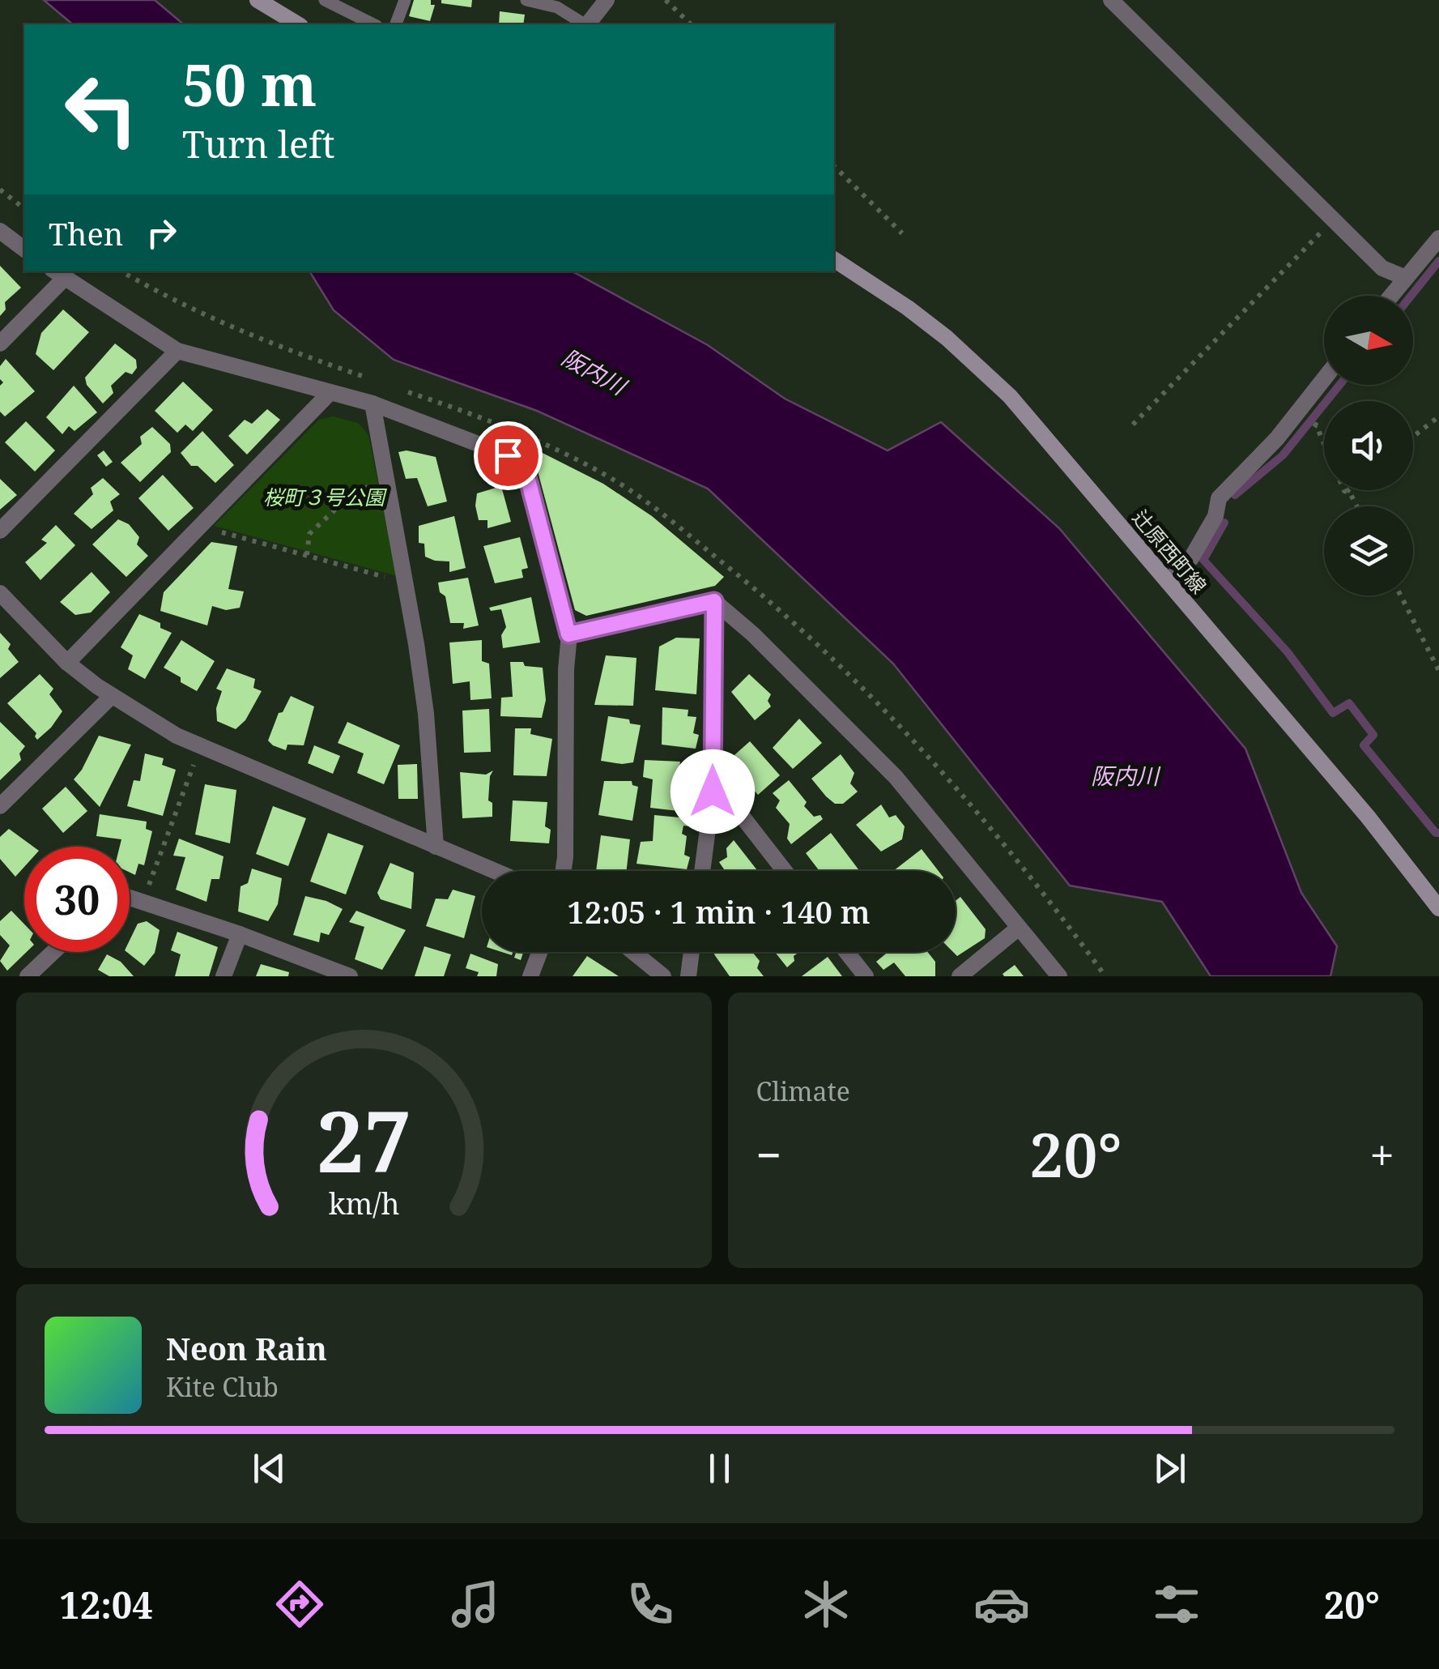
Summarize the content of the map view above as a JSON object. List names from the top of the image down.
{
  "streets": {
    "main road": ["辻原西町線"]
  },
  "water": ["阪内川"],
  "parks": ["桜町３号公園"],
  "north": "right",
  "page": {
    "turn": ["50 m", "Turn left"],
    "then": "Then",
    "limit": "30",
    "trip": "12:05 · 1 min · 140 m",
    "tile": "Climate",
    "heat": ["−", "20°", "+"],
    "song": ["Neon Rain", "Kite Club"],
    "tabs": ["12:04", "20°"],
    "gauge": ["27", "km/h"]
  }
}
